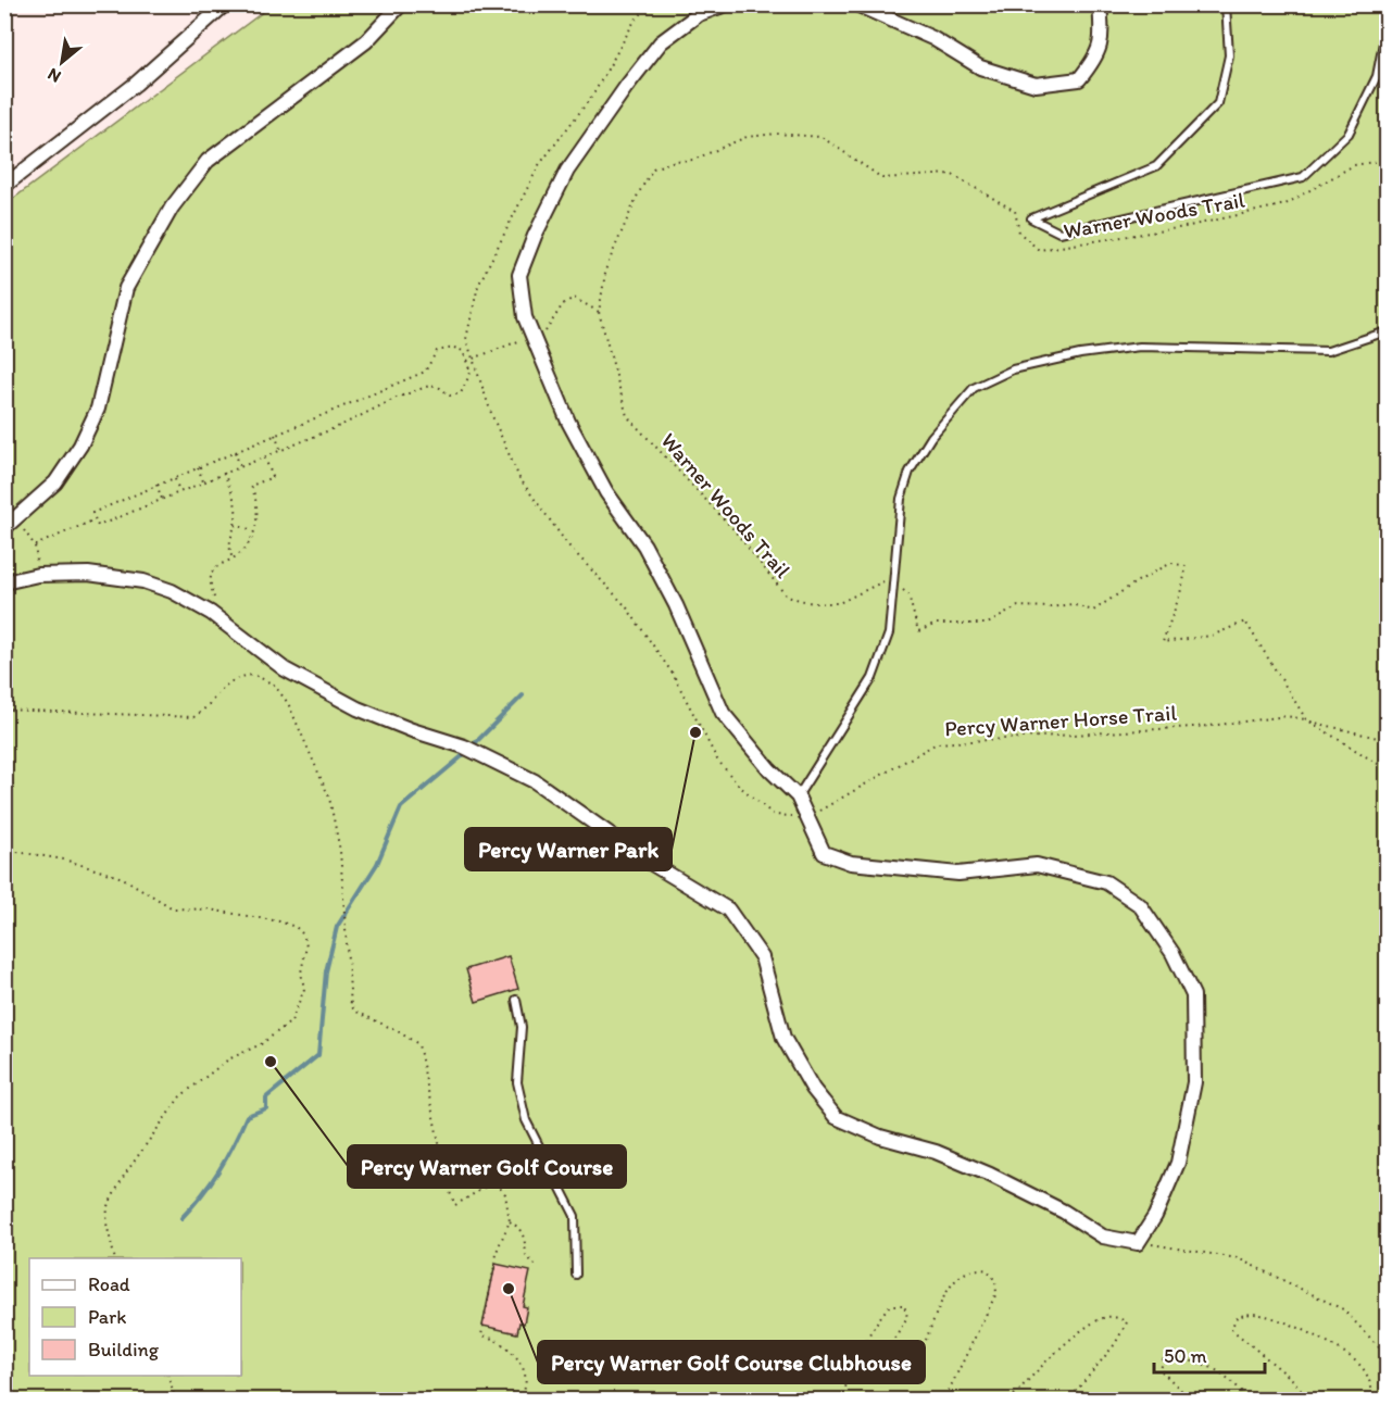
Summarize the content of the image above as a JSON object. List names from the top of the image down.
{
  "streets": {
    "path": ["Warner Woods Trail", "Percy Warner Horse Trail"]
  },
  "places": ["Percy Warner Park", "Percy Warner Golf Course", "Percy Warner Golf Course Clubhouse"],
  "legend": ["Road", "Park", "Building"],
  "scale_bar": "50 m",
  "north": "bottom left"
}
